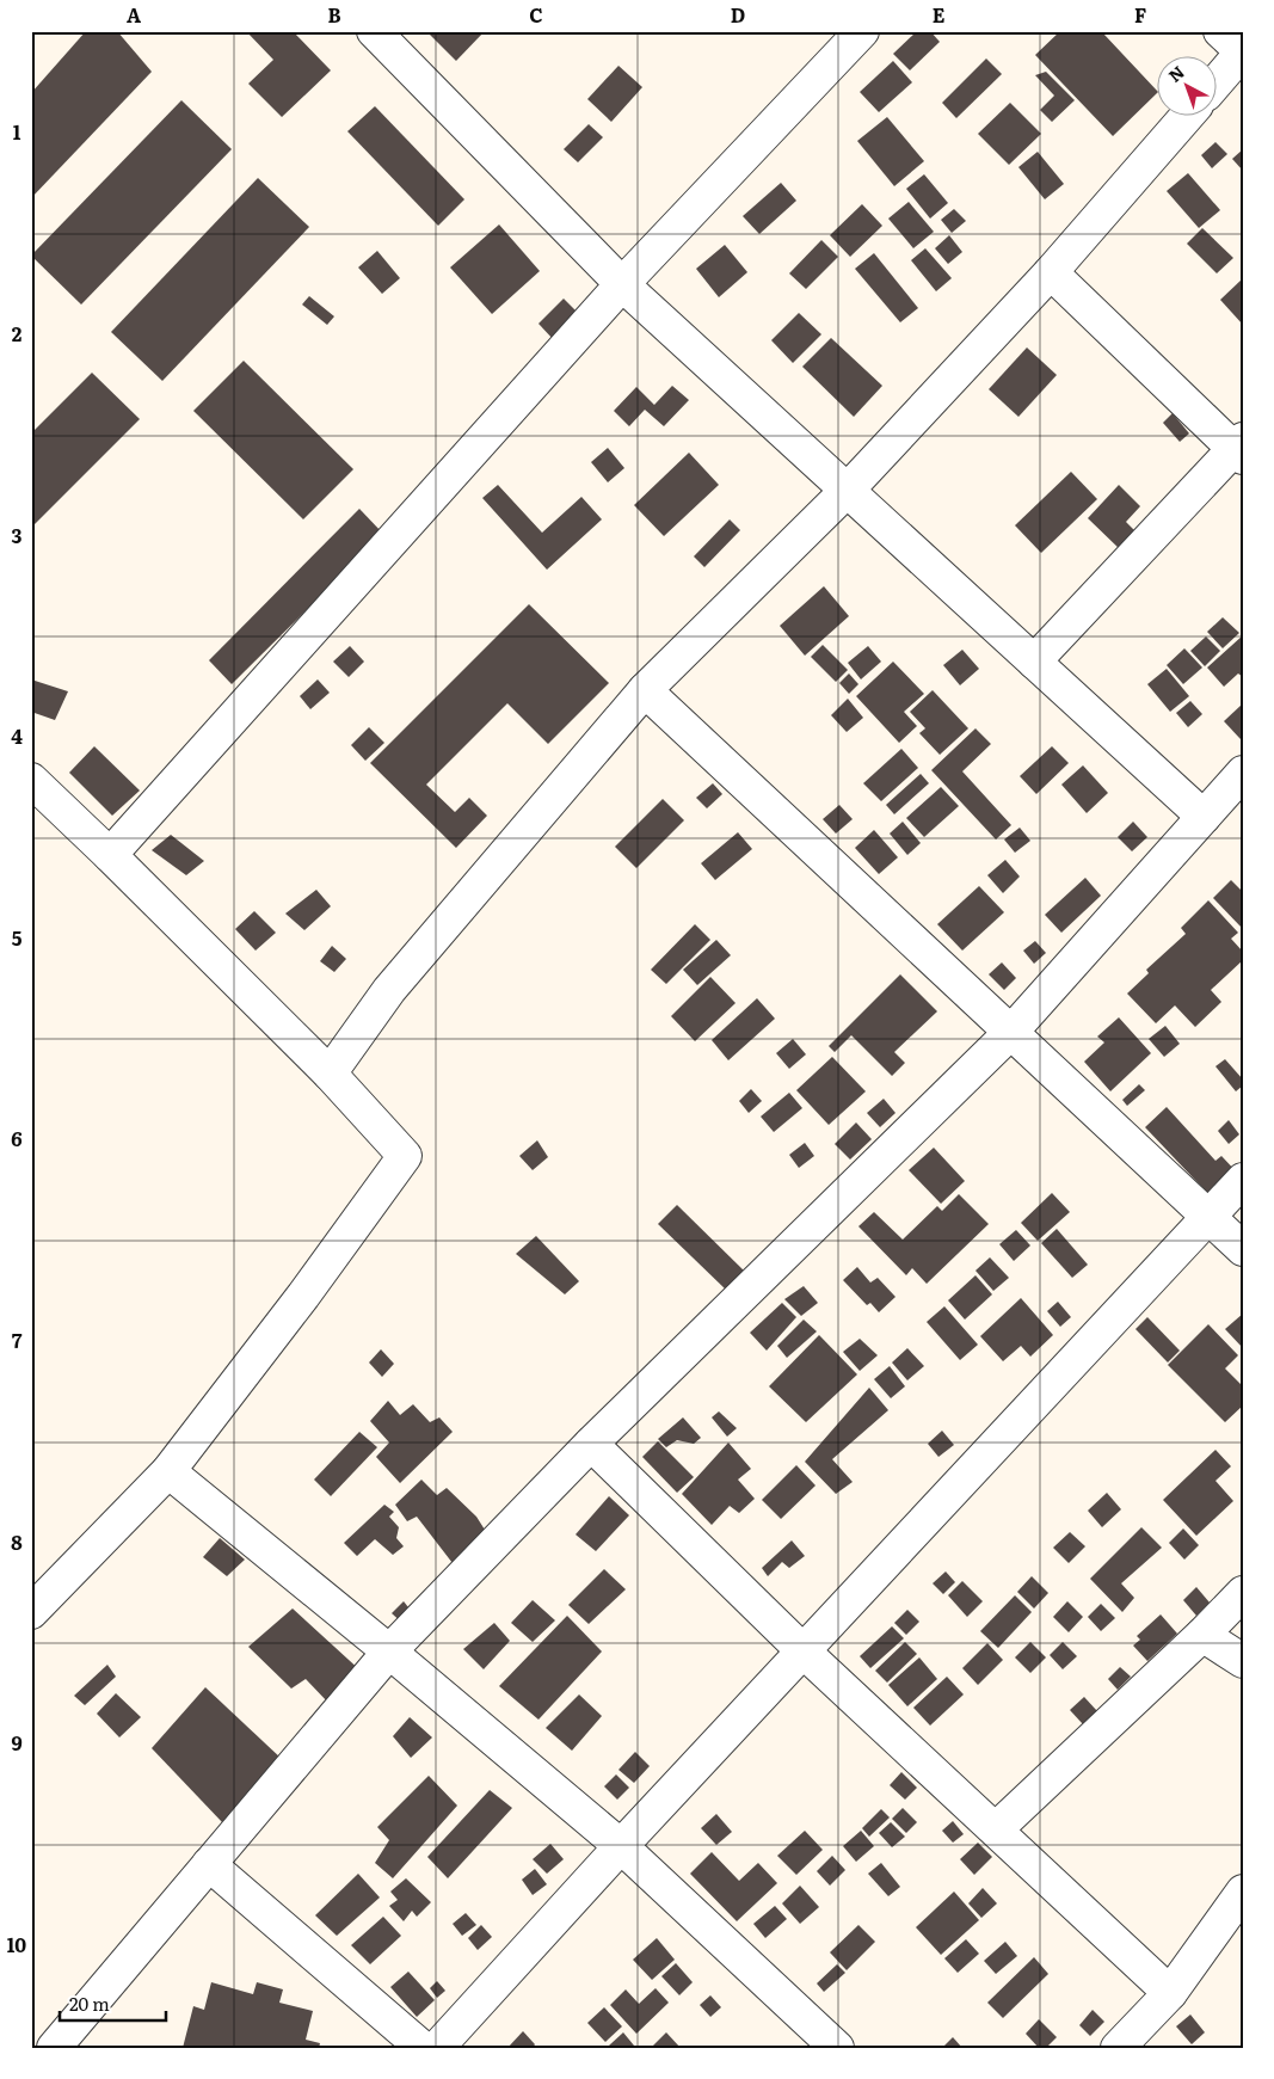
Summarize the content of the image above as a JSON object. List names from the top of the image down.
{
  "scale_bar": "20 m",
  "north": "top left",
  "grid": {
    "columns": [
      "A",
      "B",
      "C",
      "D",
      "E",
      "F"
    ],
    "rows": [
      "1",
      "2",
      "3",
      "4",
      "5",
      "6",
      "7",
      "8",
      "9",
      "10"
    ]
  }
}
